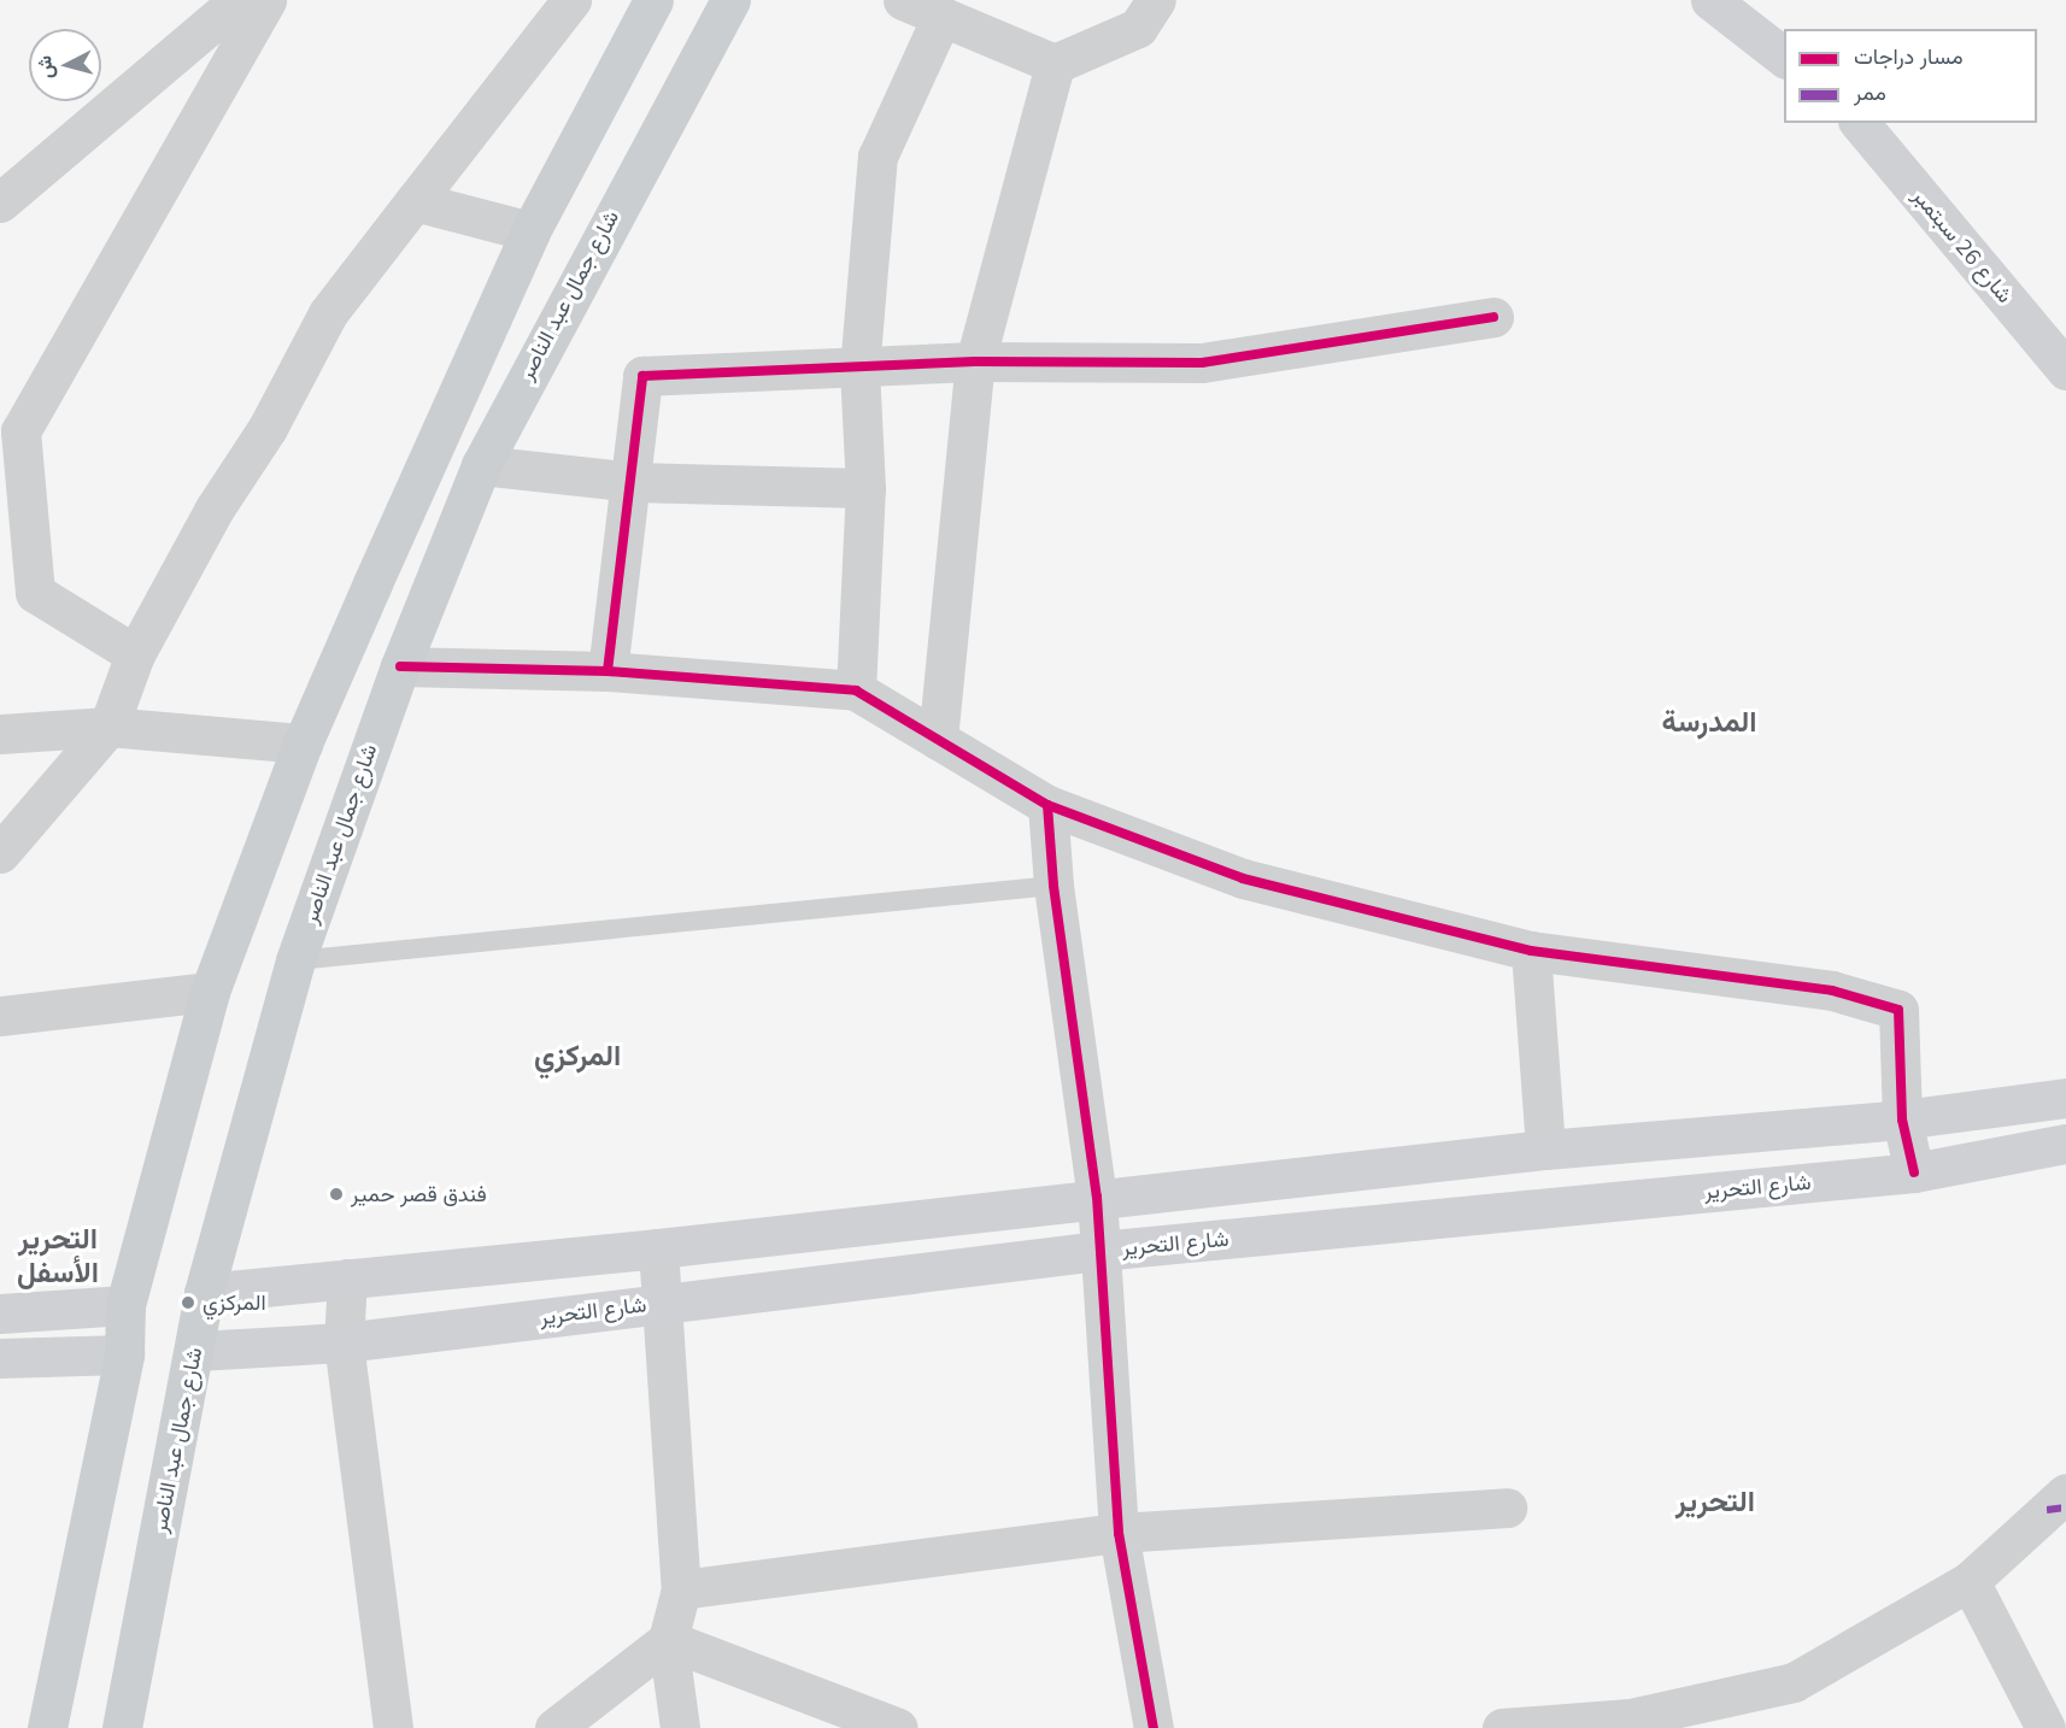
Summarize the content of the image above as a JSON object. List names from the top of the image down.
{
  "streets": {
    "main road": ["شارع 26 سبتمبر", "شارع جمال عبد الناصر", "شارع التحرير"]
  },
  "crossings": [
    ["شارع جمال عبد الناصر", "شارع التحرير"]
  ],
  "districts": [
    "المدرسة",
    "المركزي",
    "التحرير الأسفل",
    "التحرير"
  ],
  "places": ["فندق قصر حمير", "المركزي"],
  "legend": ["مسار دراجات", "ممر"],
  "north": "left"
}
